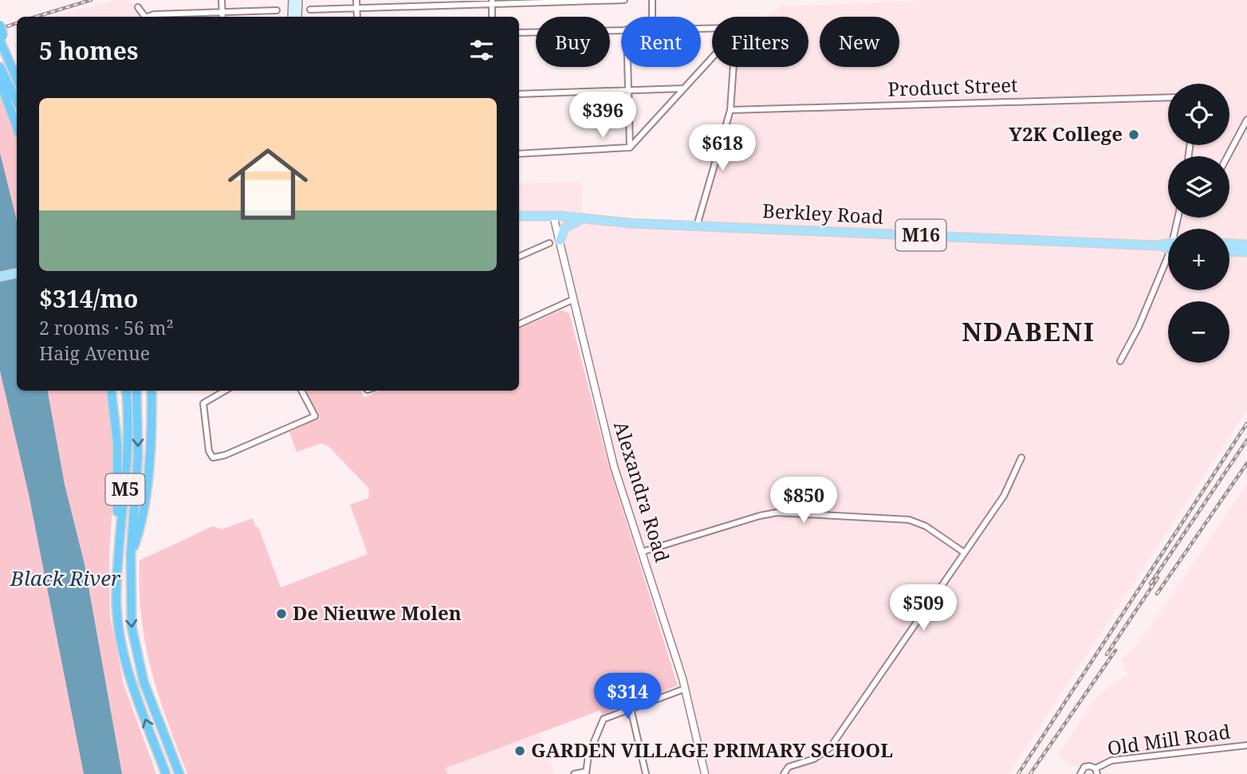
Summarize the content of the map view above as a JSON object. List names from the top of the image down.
{
  "streets": {
    "highway": ["M5"],
    "main road": ["Berkley Road", "M16"],
    "street": ["Product Street", "Alexandra Road", "Old Mill Road"]
  },
  "crossings": [
    ["Berkley Road", "Alexandra Road"]
  ],
  "districts": ["NDABENI"],
  "water": ["Black River"],
  "places": ["Y2K College", "De Nieuwe Molen", "GARDEN VILLAGE PRIMARY SCHOOL"],
  "page": {
    "chip": [
      "Buy",
      "Rent",
      "Filters",
      "New"
    ],
    "heading": "5 homes",
    "map_buttons": ["+", "−"],
    "list": [
      {
        "name": "$314/mo",
        "note": "2 rooms · 56 m² · Haig Avenue"
      }
    ],
    "price": [
      "$396",
      "$618",
      "$850",
      "$509",
      "$314"
    ]
  }
}
